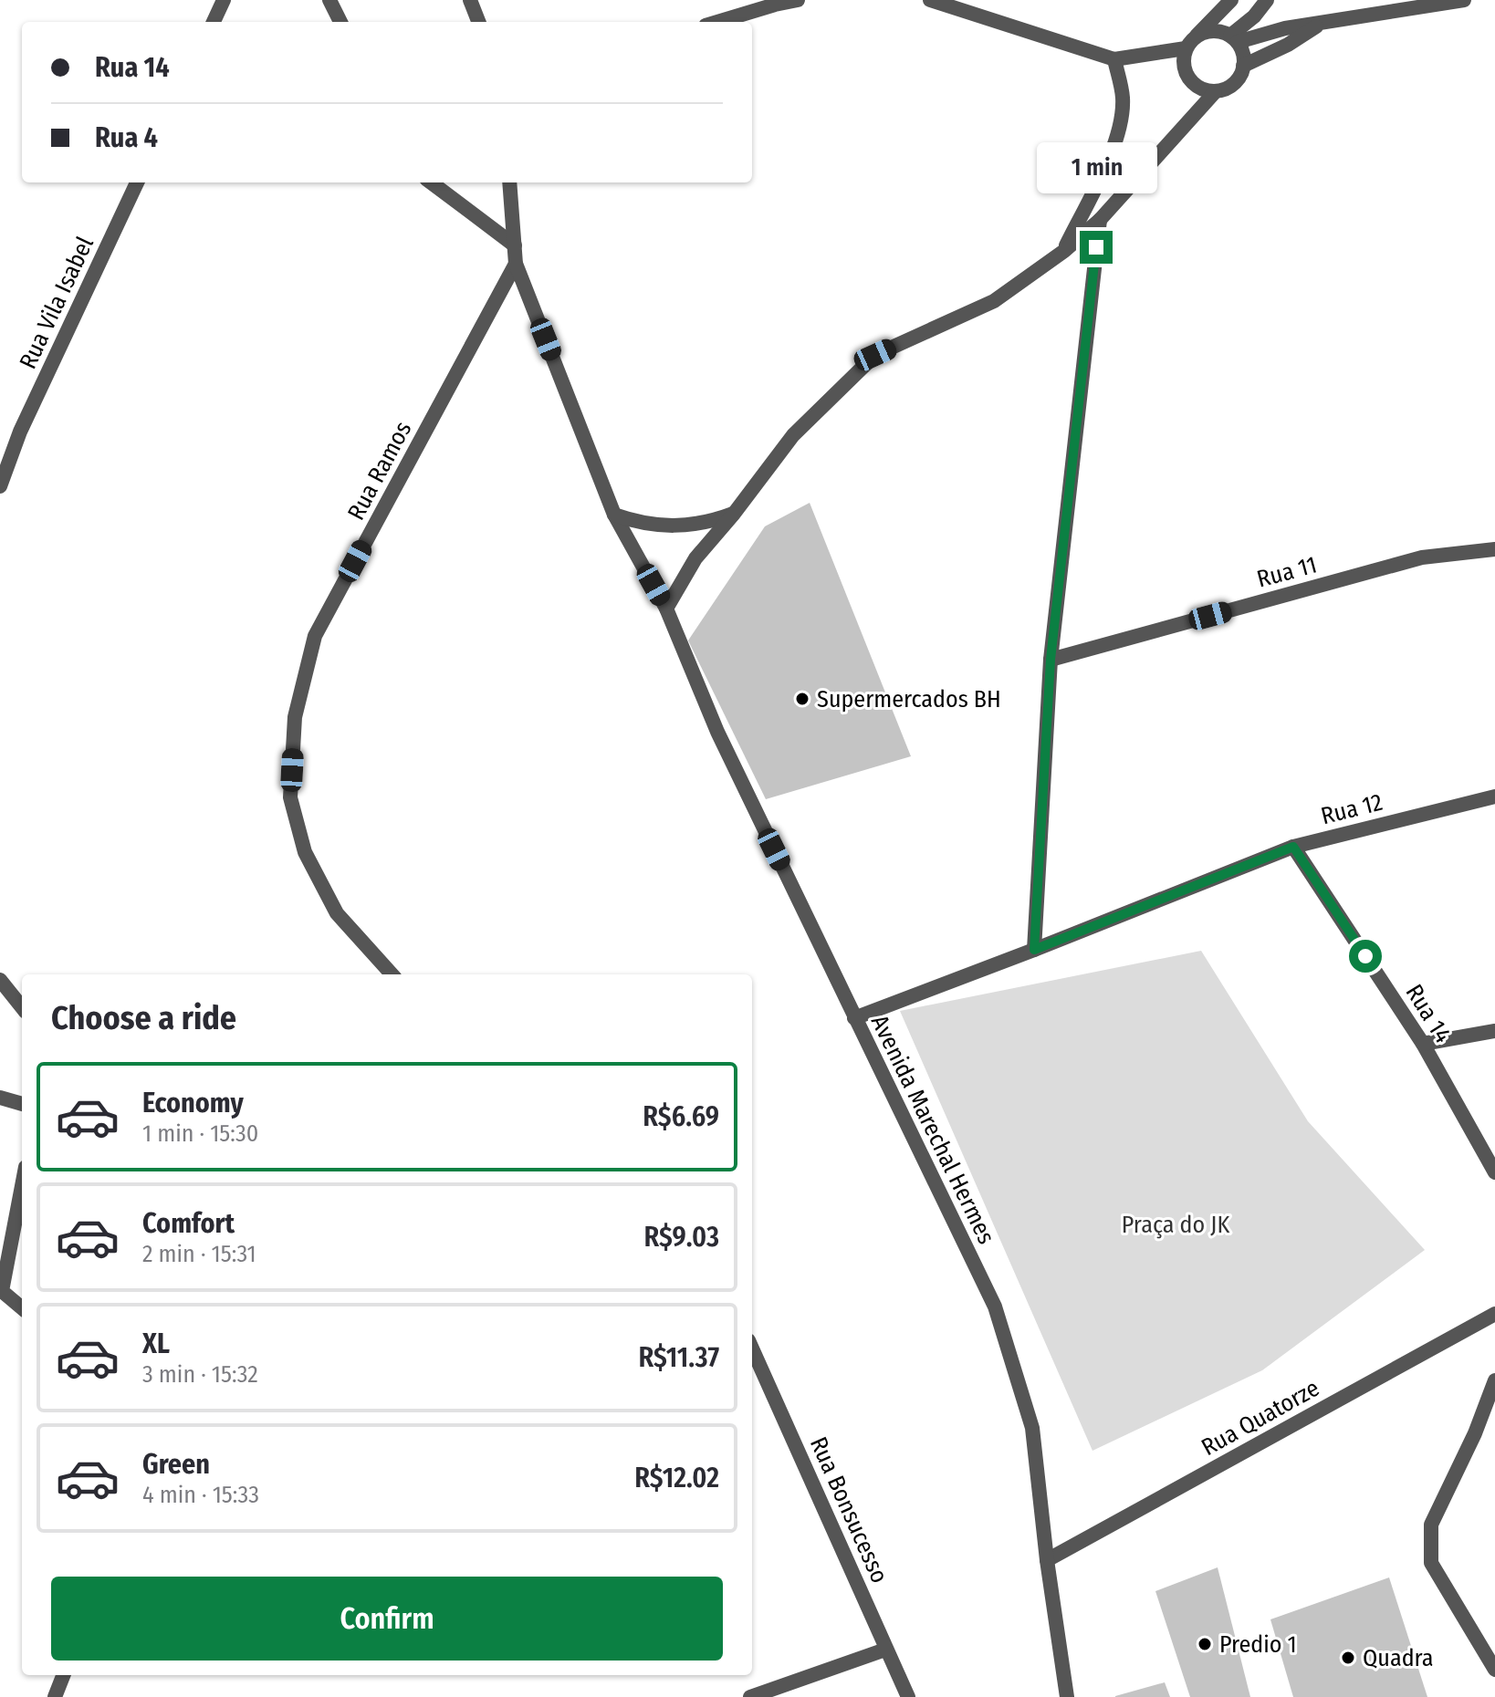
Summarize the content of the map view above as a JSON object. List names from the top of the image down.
{
  "streets": {
    "street": [
      "Rua Vila Isabel",
      "Rua Ramos",
      "Rua 11",
      "Rua 12",
      "Rua 14",
      "Avenida Marechal Hermes",
      "Rua Quatorze",
      "Rua Bonsucesso"
    ]
  },
  "crossings": [
    ["Rua Ramos", "Avenida Marechal Hermes"],
    ["Rua 12", "Rua 14"],
    ["Rua 12", "Avenida Marechal Hermes"],
    ["Avenida Marechal Hermes", "Rua Quatorze"]
  ],
  "parks": ["Praça do JK"],
  "places": ["Supermercados BH", "Predio 1", "Quadra"],
  "page": {
    "banner": ["Rua 14", "Rua 4"],
    "bubble": "1 min",
    "heading": "Choose a ride",
    "list": [
      {
        "name": "Economy",
        "note": "1 min · 15:30",
        "value": "R$6.69"
      },
      {
        "name": "Comfort",
        "note": "2 min · 15:31",
        "value": "R$9.03"
      },
      {
        "name": "XL",
        "note": "3 min · 15:32",
        "value": "R$11.37"
      },
      {
        "name": "Green",
        "note": "4 min · 15:33",
        "value": "R$12.02"
      }
    ],
    "buttons": "Confirm"
  }
}
